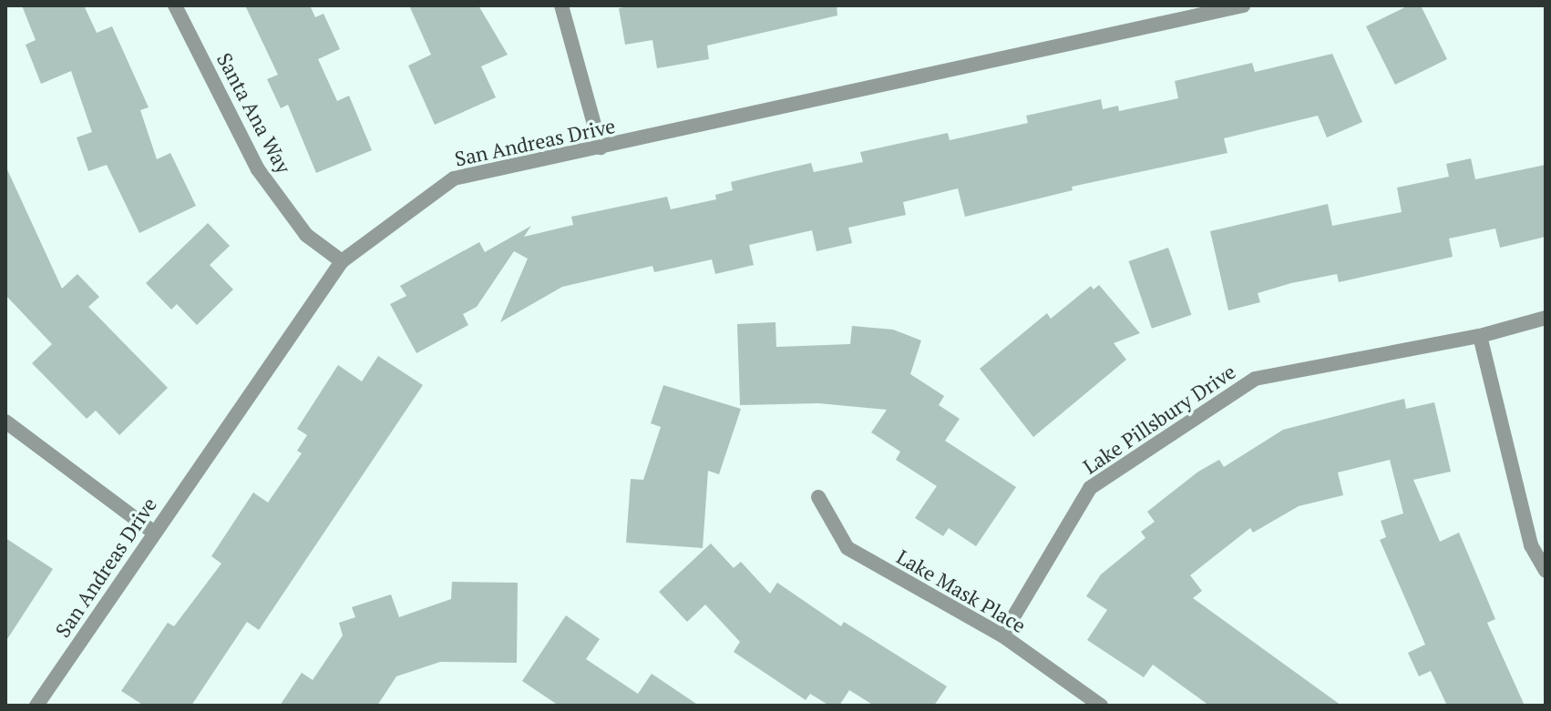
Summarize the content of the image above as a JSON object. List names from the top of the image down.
{
  "streets": {
    "street": [
      "Santa Ana Way",
      "San Andreas Drive",
      "Lake Pillsbury Drive",
      "Lake Mask Place"
    ]
  },
  "crossings": [
    ["Santa Ana Way", "San Andreas Drive"],
    ["Lake Pillsbury Drive", "Lake Mask Place"]
  ]
}
